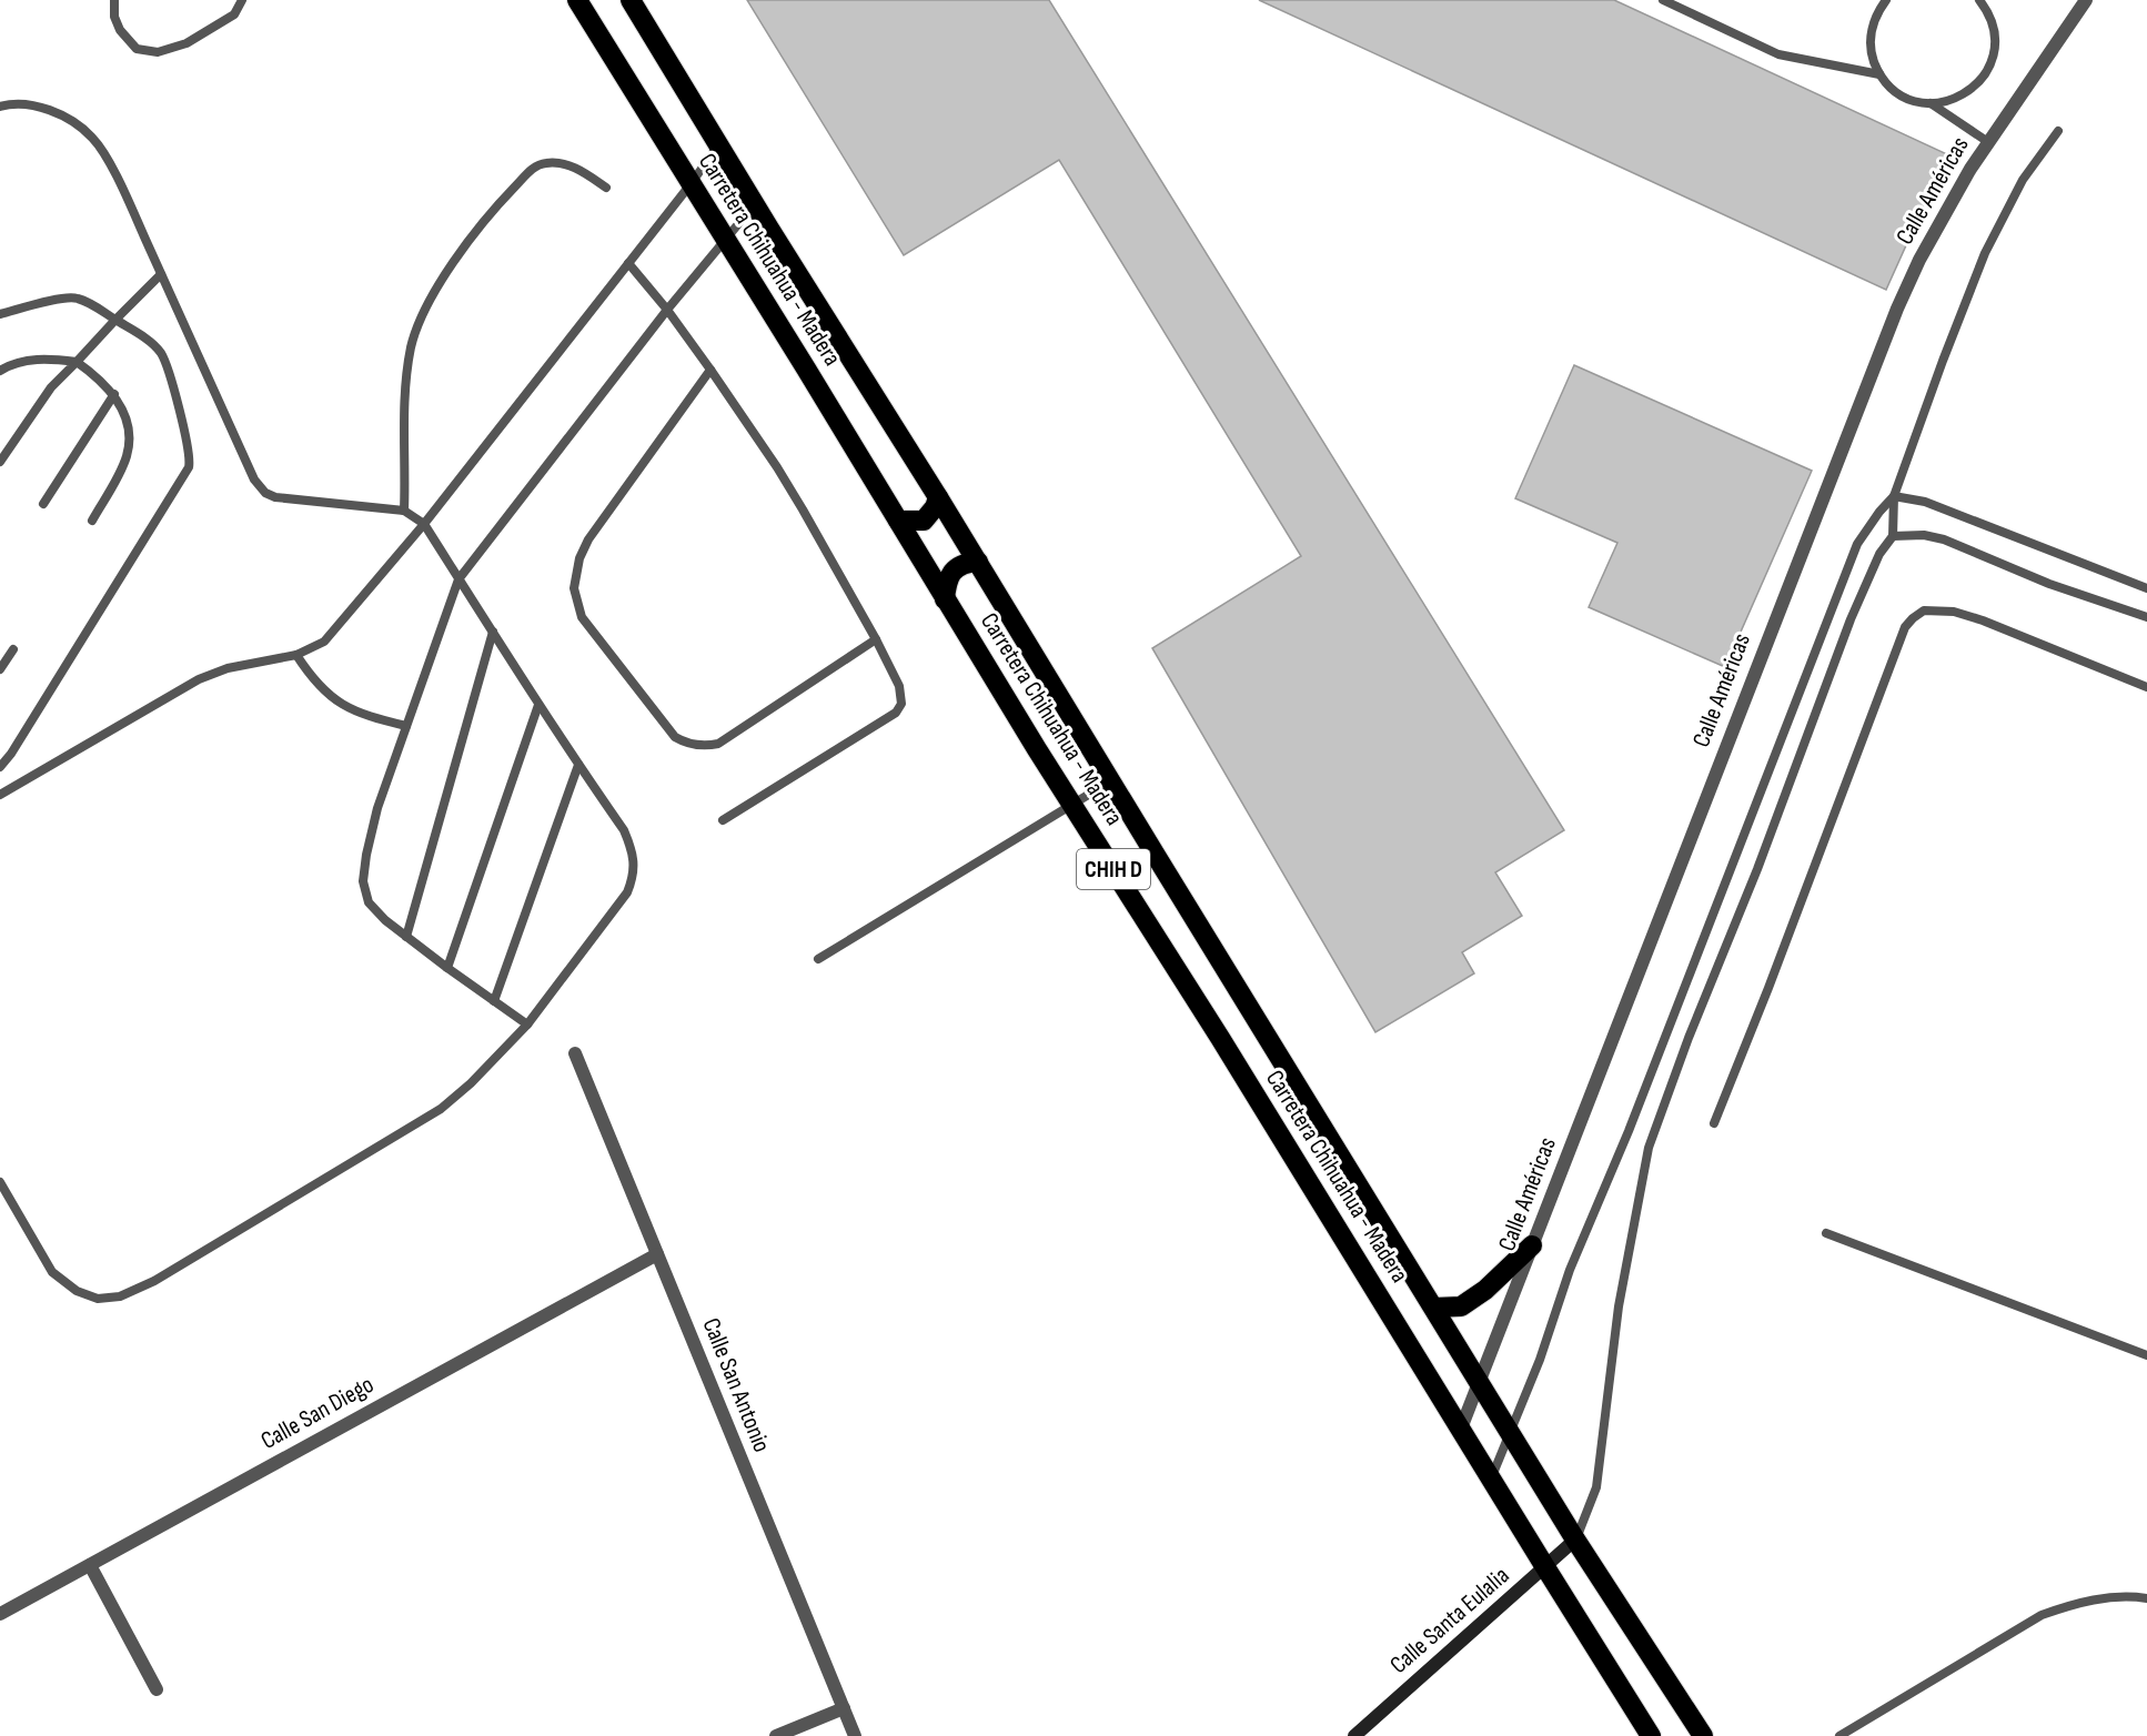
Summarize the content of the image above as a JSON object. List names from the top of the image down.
{
  "streets": {
    "highway": ["Carretera Chihuahua - Madera", "CHIH D"],
    "street": [
      "Calle Américas",
      "Calle San Antonio",
      "Calle San Diego",
      "Calle Santa Eulalia"
    ]
  },
  "crossings": [
    ["Calle Américas", "Carretera Chihuahua - Madera"],
    ["Carretera Chihuahua - Madera", "Calle Santa Eulalia"],
    ["Calle San Antonio", "Calle San Diego"]
  ]
}
